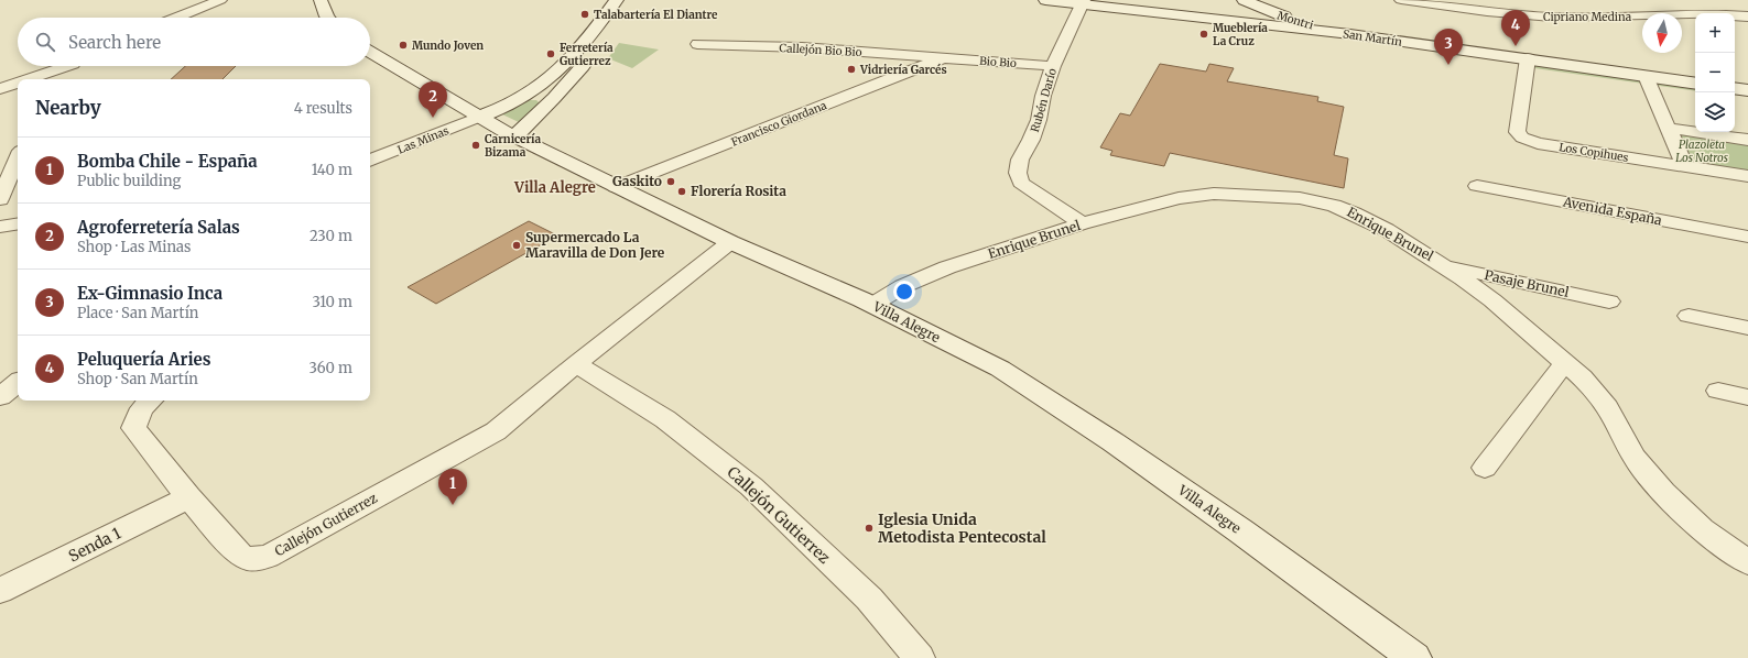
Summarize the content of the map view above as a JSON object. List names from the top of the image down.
{
  "streets": {
    "main road": ["Montri", "San Martín", "Villa Alegre"],
    "street": [
      "Cipriano Medina",
      "Callejón Bio Bio",
      "Bio Bio",
      "Rubén Darío",
      "Francisco Giordana",
      "Las Minas",
      "Los Copihues",
      "Avenida España",
      "Enrique Brunel",
      "Pasaje Brunel",
      "Callejón Gutierrez",
      "Senda 1"
    ]
  },
  "crossings": [
    ["Montri", "San Martín"],
    ["San Martín", "Rubén Darío"],
    ["San Martín", "Los Copihues"],
    ["Callejón Bio Bio", "Bio Bio"],
    ["Callejón Bio Bio", "Francisco Giordana"],
    ["Bio Bio", "Rubén Darío"],
    ["Bio Bio", "Francisco Giordana"],
    ["Rubén Darío", "Enrique Brunel"],
    ["Francisco Giordana", "Villa Alegre"],
    ["Las Minas", "Villa Alegre"],
    ["Enrique Brunel", "Pasaje Brunel"],
    ["Enrique Brunel", "Villa Alegre"],
    ["Villa Alegre", "Callejón Gutierrez"],
    ["Callejón Gutierrez", "Senda 1"]
  ],
  "districts": ["Villa Alegre"],
  "parks": ["Plazoleta Los Notros"],
  "places": [
    "Talabartería El Diantre",
    "Mueblería La Cruz",
    "Mundo Joven",
    "Ferretería Gutierrez",
    "Vidriería Garcés",
    "Carnicería Bizama",
    "Gaskito",
    "Florería Rosita",
    "Supermercado La Maravilla de Don Jere",
    "Iglesia Unida Metodista Pentecostal"
  ],
  "north": "bottom",
  "page": {
    "pins": [
      "4",
      "3",
      "2",
      "1"
    ],
    "map_buttons": ["+", "−"],
    "search": "Search here",
    "heading": ["Nearby", "4 results"],
    "list": [
      {
        "mark": "1",
        "name": "Bomba Chile - España",
        "note": "Public building",
        "value": "140 m"
      },
      {
        "mark": "2",
        "name": "Agroferretería Salas",
        "note": "Shop · Las Minas",
        "value": "230 m"
      },
      {
        "mark": "3",
        "name": "Ex-Gimnasio Inca",
        "note": "Place · San Martín",
        "value": "310 m"
      },
      {
        "mark": "4",
        "name": "Peluquería Aries",
        "note": "Shop · San Martín",
        "value": "360 m"
      }
    ]
  }
}
